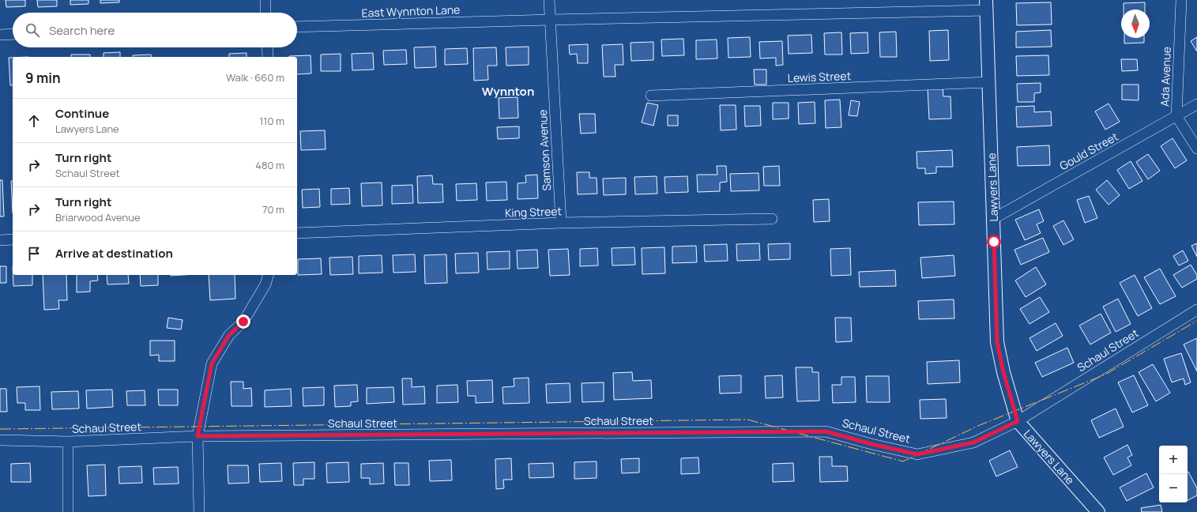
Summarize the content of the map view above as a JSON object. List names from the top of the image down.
{
  "streets": {
    "street": [
      "East Wynnton Lane",
      "Lewis Street",
      "Ada Avenue",
      "Samson Avenue",
      "Gould Street",
      "Lawyers Lane",
      "King Street",
      "Schaul Street"
    ]
  },
  "crossings": [
    ["East Wynnton Lane", "Samson Avenue"],
    ["East Wynnton Lane", "Lawyers Lane"],
    ["Lewis Street", "Lawyers Lane"],
    ["Ada Avenue", "Gould Street"],
    ["Samson Avenue", "King Street"],
    ["Gould Street", "Lawyers Lane"],
    ["Lawyers Lane", "Schaul Street"]
  ],
  "districts": ["Wynnton"],
  "north": "bottom",
  "page": {
    "search": "Search here",
    "heading": ["9 min", "Walk · 660 m"],
    "list": [
      ["Continue", "Lawyers Lane", "110 m"],
      ["Turn right", "Schaul Street", "480 m"],
      ["Turn right", "Briarwood Avenue", "70 m"],
      "Arrive at destination"
    ],
    "map_buttons": ["+", "−"]
  }
}
